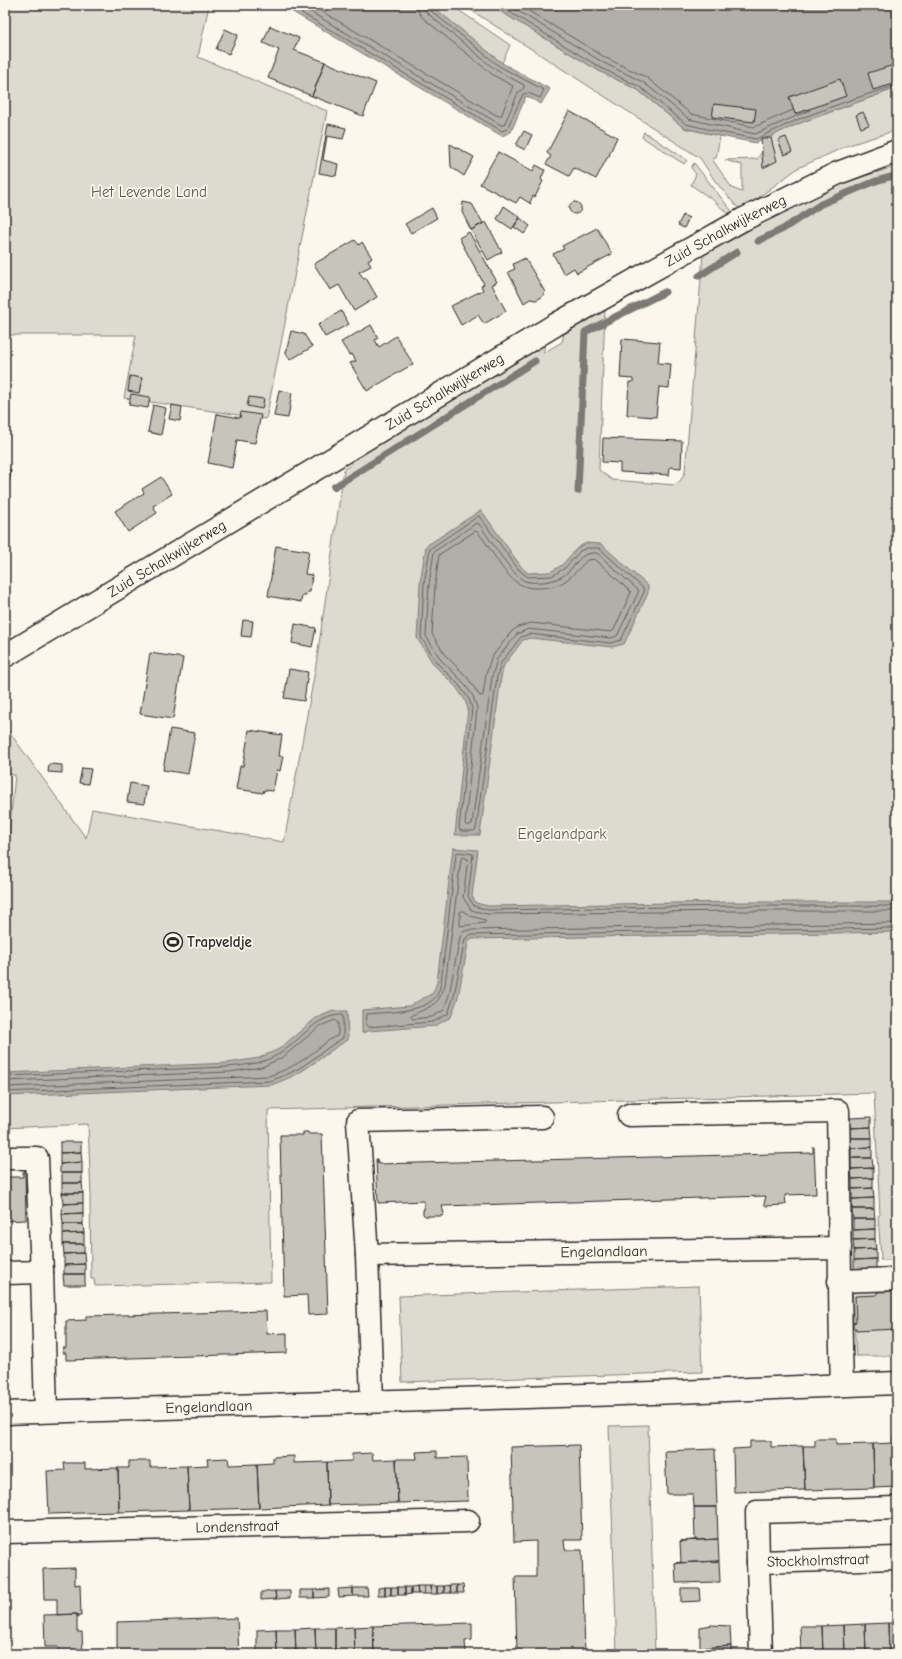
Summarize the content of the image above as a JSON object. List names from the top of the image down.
{
  "streets": {
    "street": [
      "Zuid Schalkwijkerweg",
      "Engelandlaan",
      "Londenstraat",
      "Stockholmstraat"
    ]
  },
  "parks": ["Het Levende Land", "Engelandpark"],
  "places": {
    "sports": ["Trapveldje"]
  }
}
